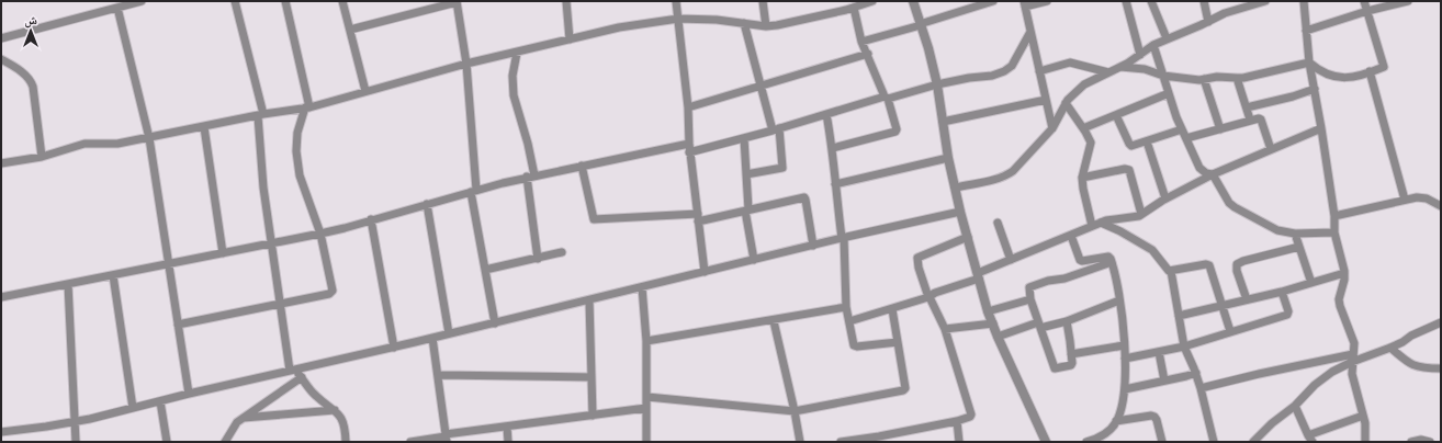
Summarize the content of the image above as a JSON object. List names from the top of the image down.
{
  "north": "top"
}
